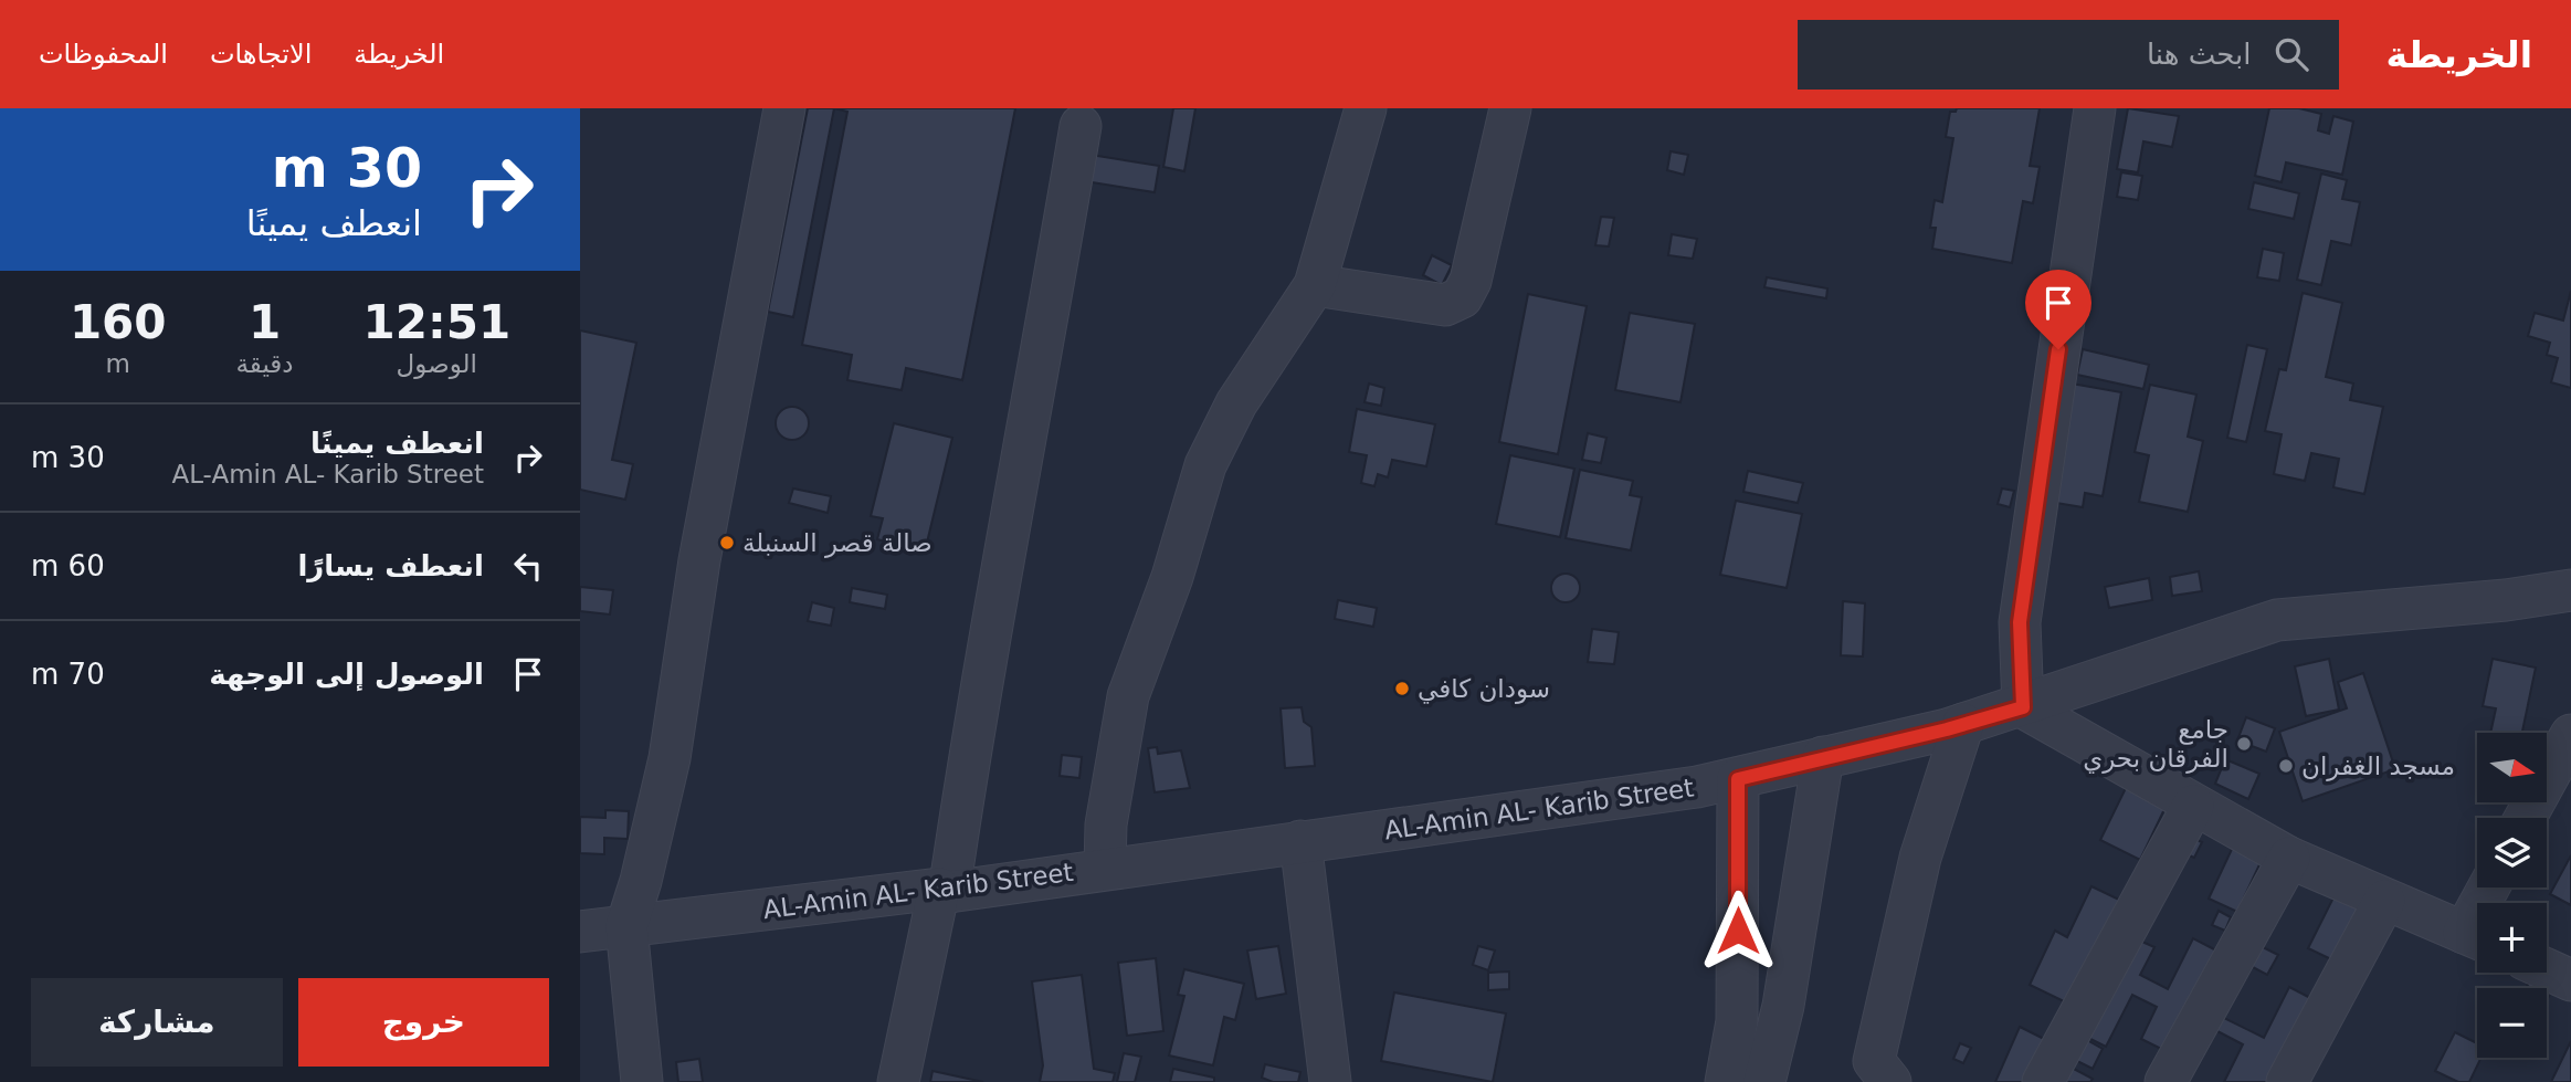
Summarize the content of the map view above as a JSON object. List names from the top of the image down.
{
  "streets": {
    "street": ["AL-Amin AL- Karib Street"]
  },
  "places": [
    "صالة قصر السنبلة",
    "سودان كافي",
    "جامع الفرقان بحري",
    "مسجد الغفران"
  ],
  "north": "right",
  "page": {
    "header": "الخريطة",
    "search": "ابحث هنا",
    "nav": ["الخريطة", "الاتجاهات", "المحفوظات"],
    "turn": ["30 m", "انعطف يمينًا"],
    "eta": [
      "12:51",
      "الوصول",
      "1",
      "دقيقة",
      "160",
      "m"
    ],
    "list": [
      {
        "name": "انعطف يمينًا",
        "note": "AL-Amin AL- Karib Street",
        "value": "30 m"
      },
      {
        "name": "انعطف يسارًا",
        "value": "60 m"
      },
      {
        "name": "الوصول إلى الوجهة",
        "value": "70 m"
      }
    ],
    "map_buttons": ["+", "−"],
    "buttons": ["خروج", "مشاركة"]
  }
}
